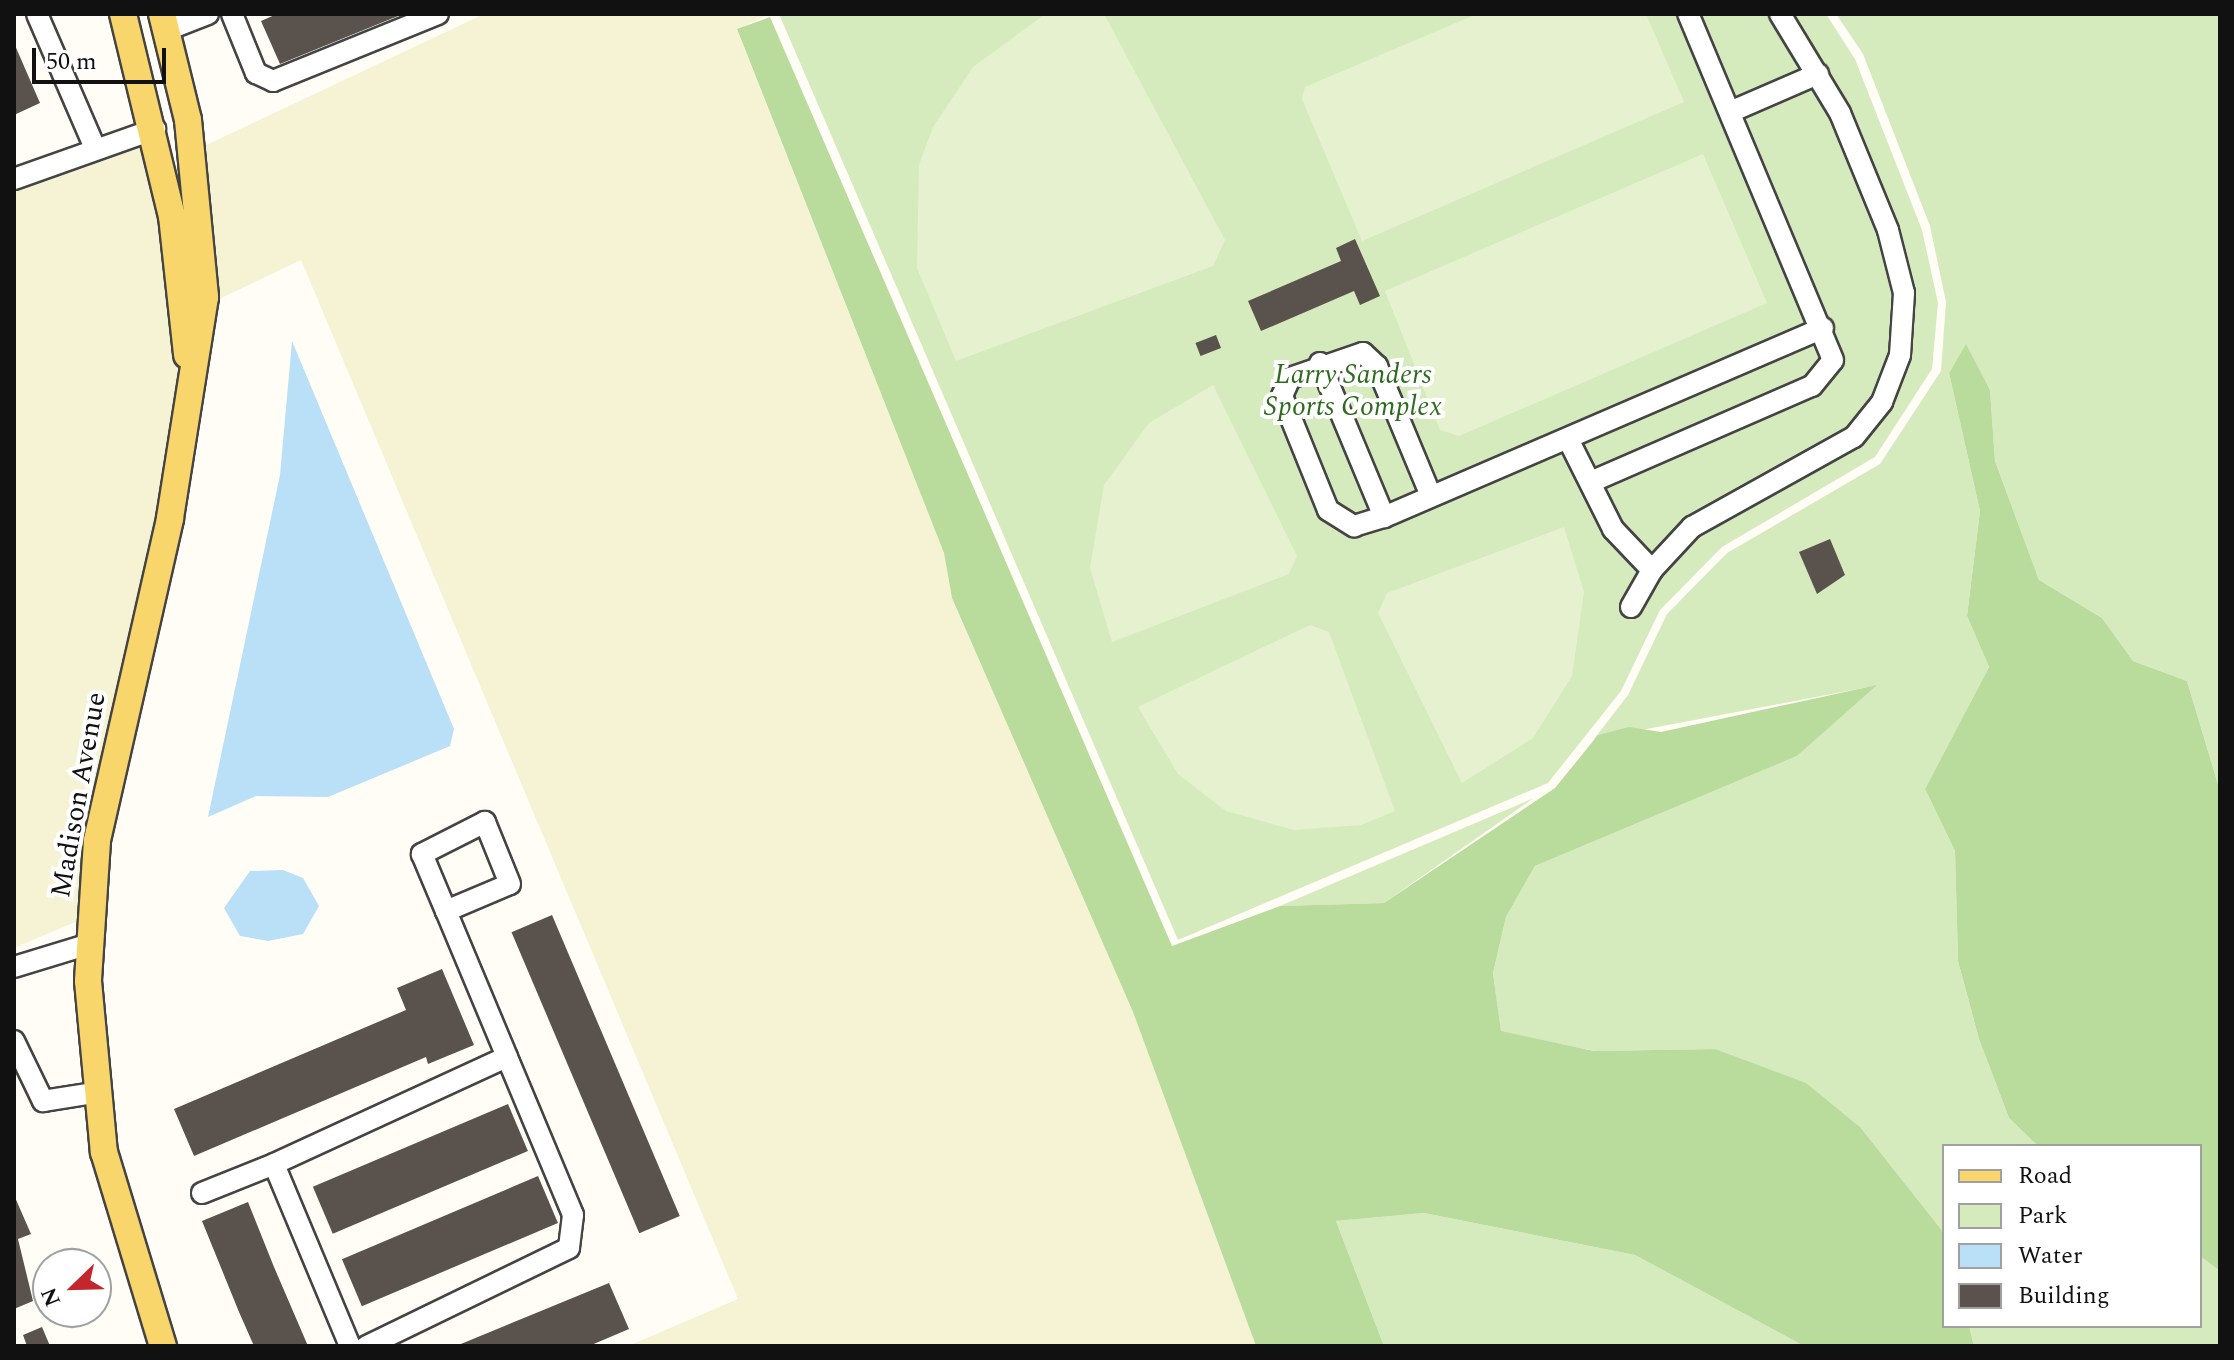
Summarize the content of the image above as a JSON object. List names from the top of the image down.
{
  "streets": {
    "main road": ["Madison Avenue"]
  },
  "parks": ["Larry Sanders Sports Complex"],
  "legend": [
    "Road",
    "Park",
    "Water",
    "Building"
  ],
  "scale_bar": "50 m",
  "north": "bottom left"
}
